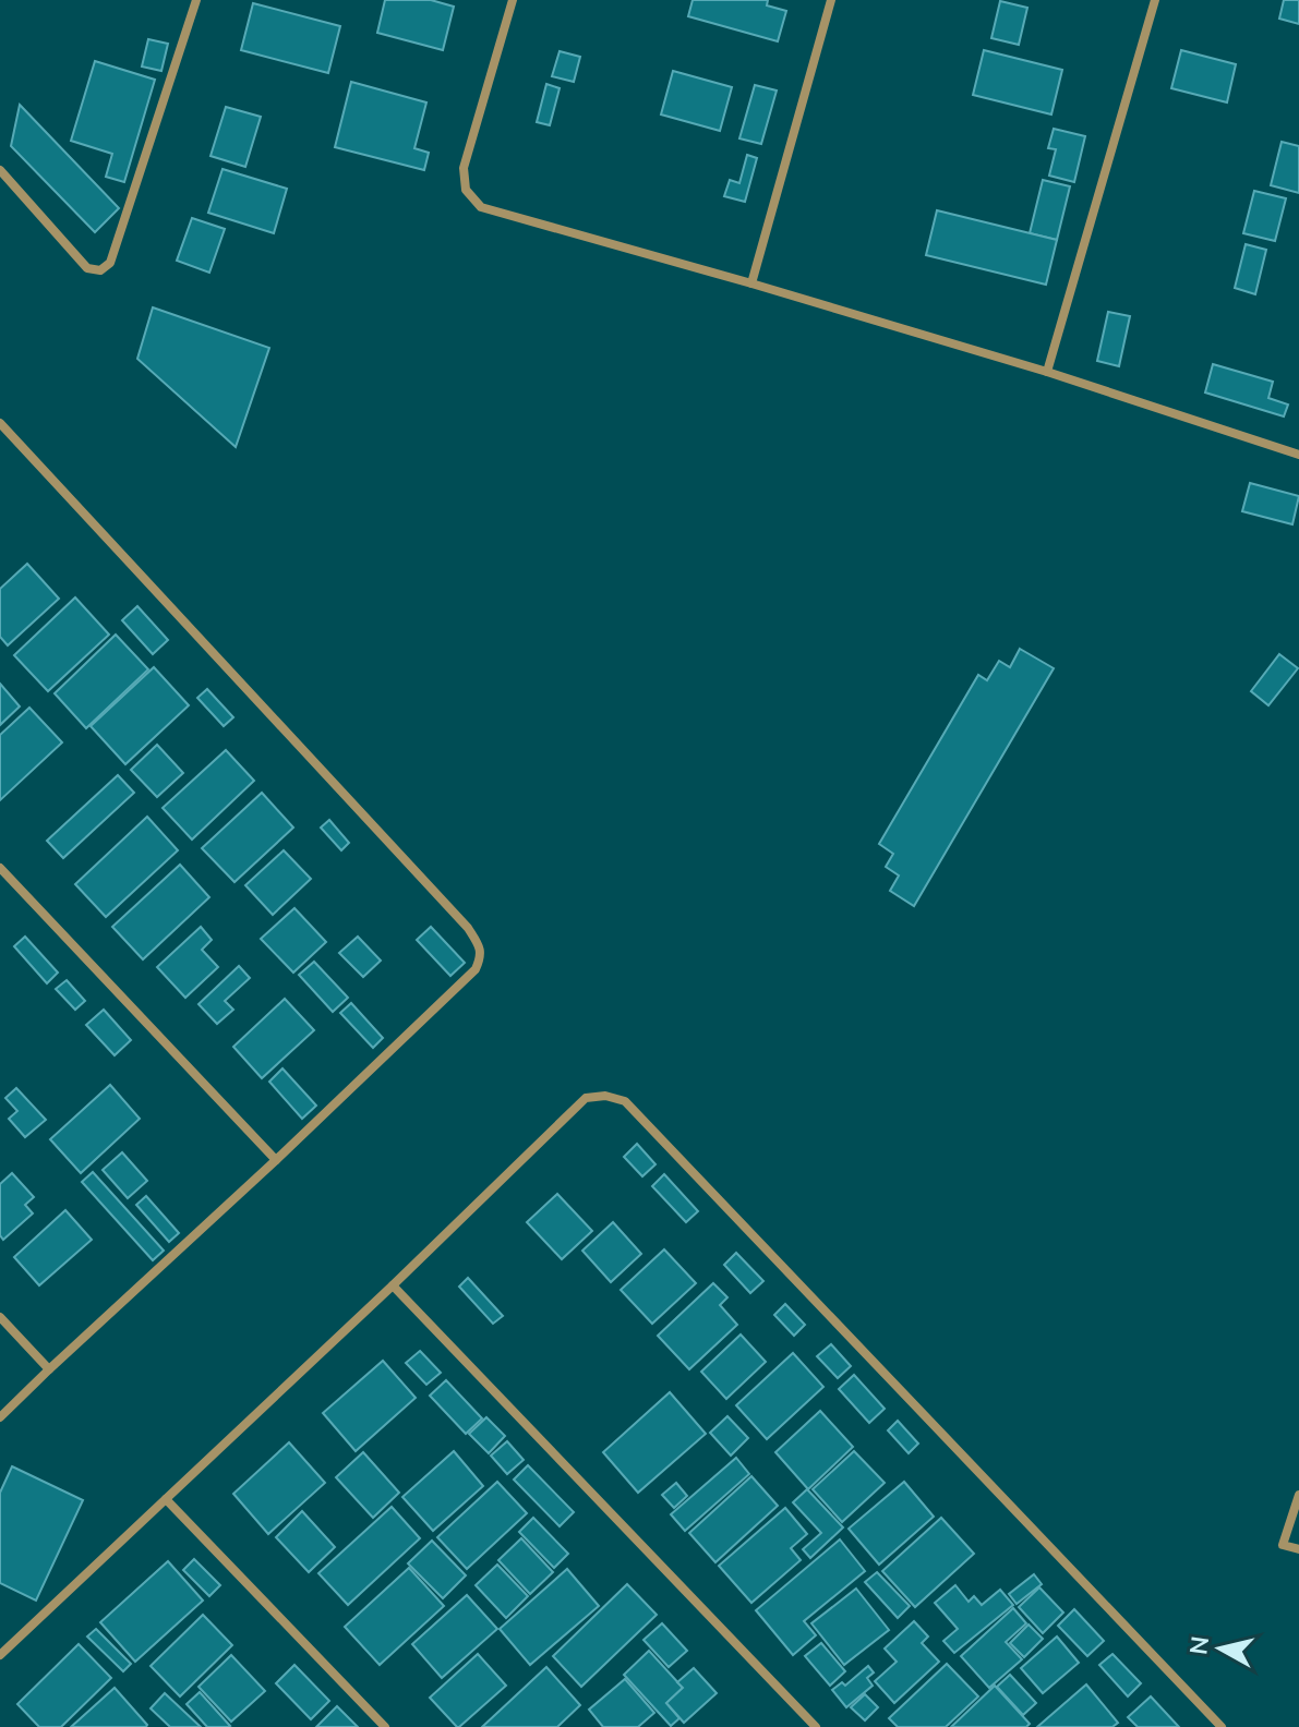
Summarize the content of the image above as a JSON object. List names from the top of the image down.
{
  "north": "left"
}
